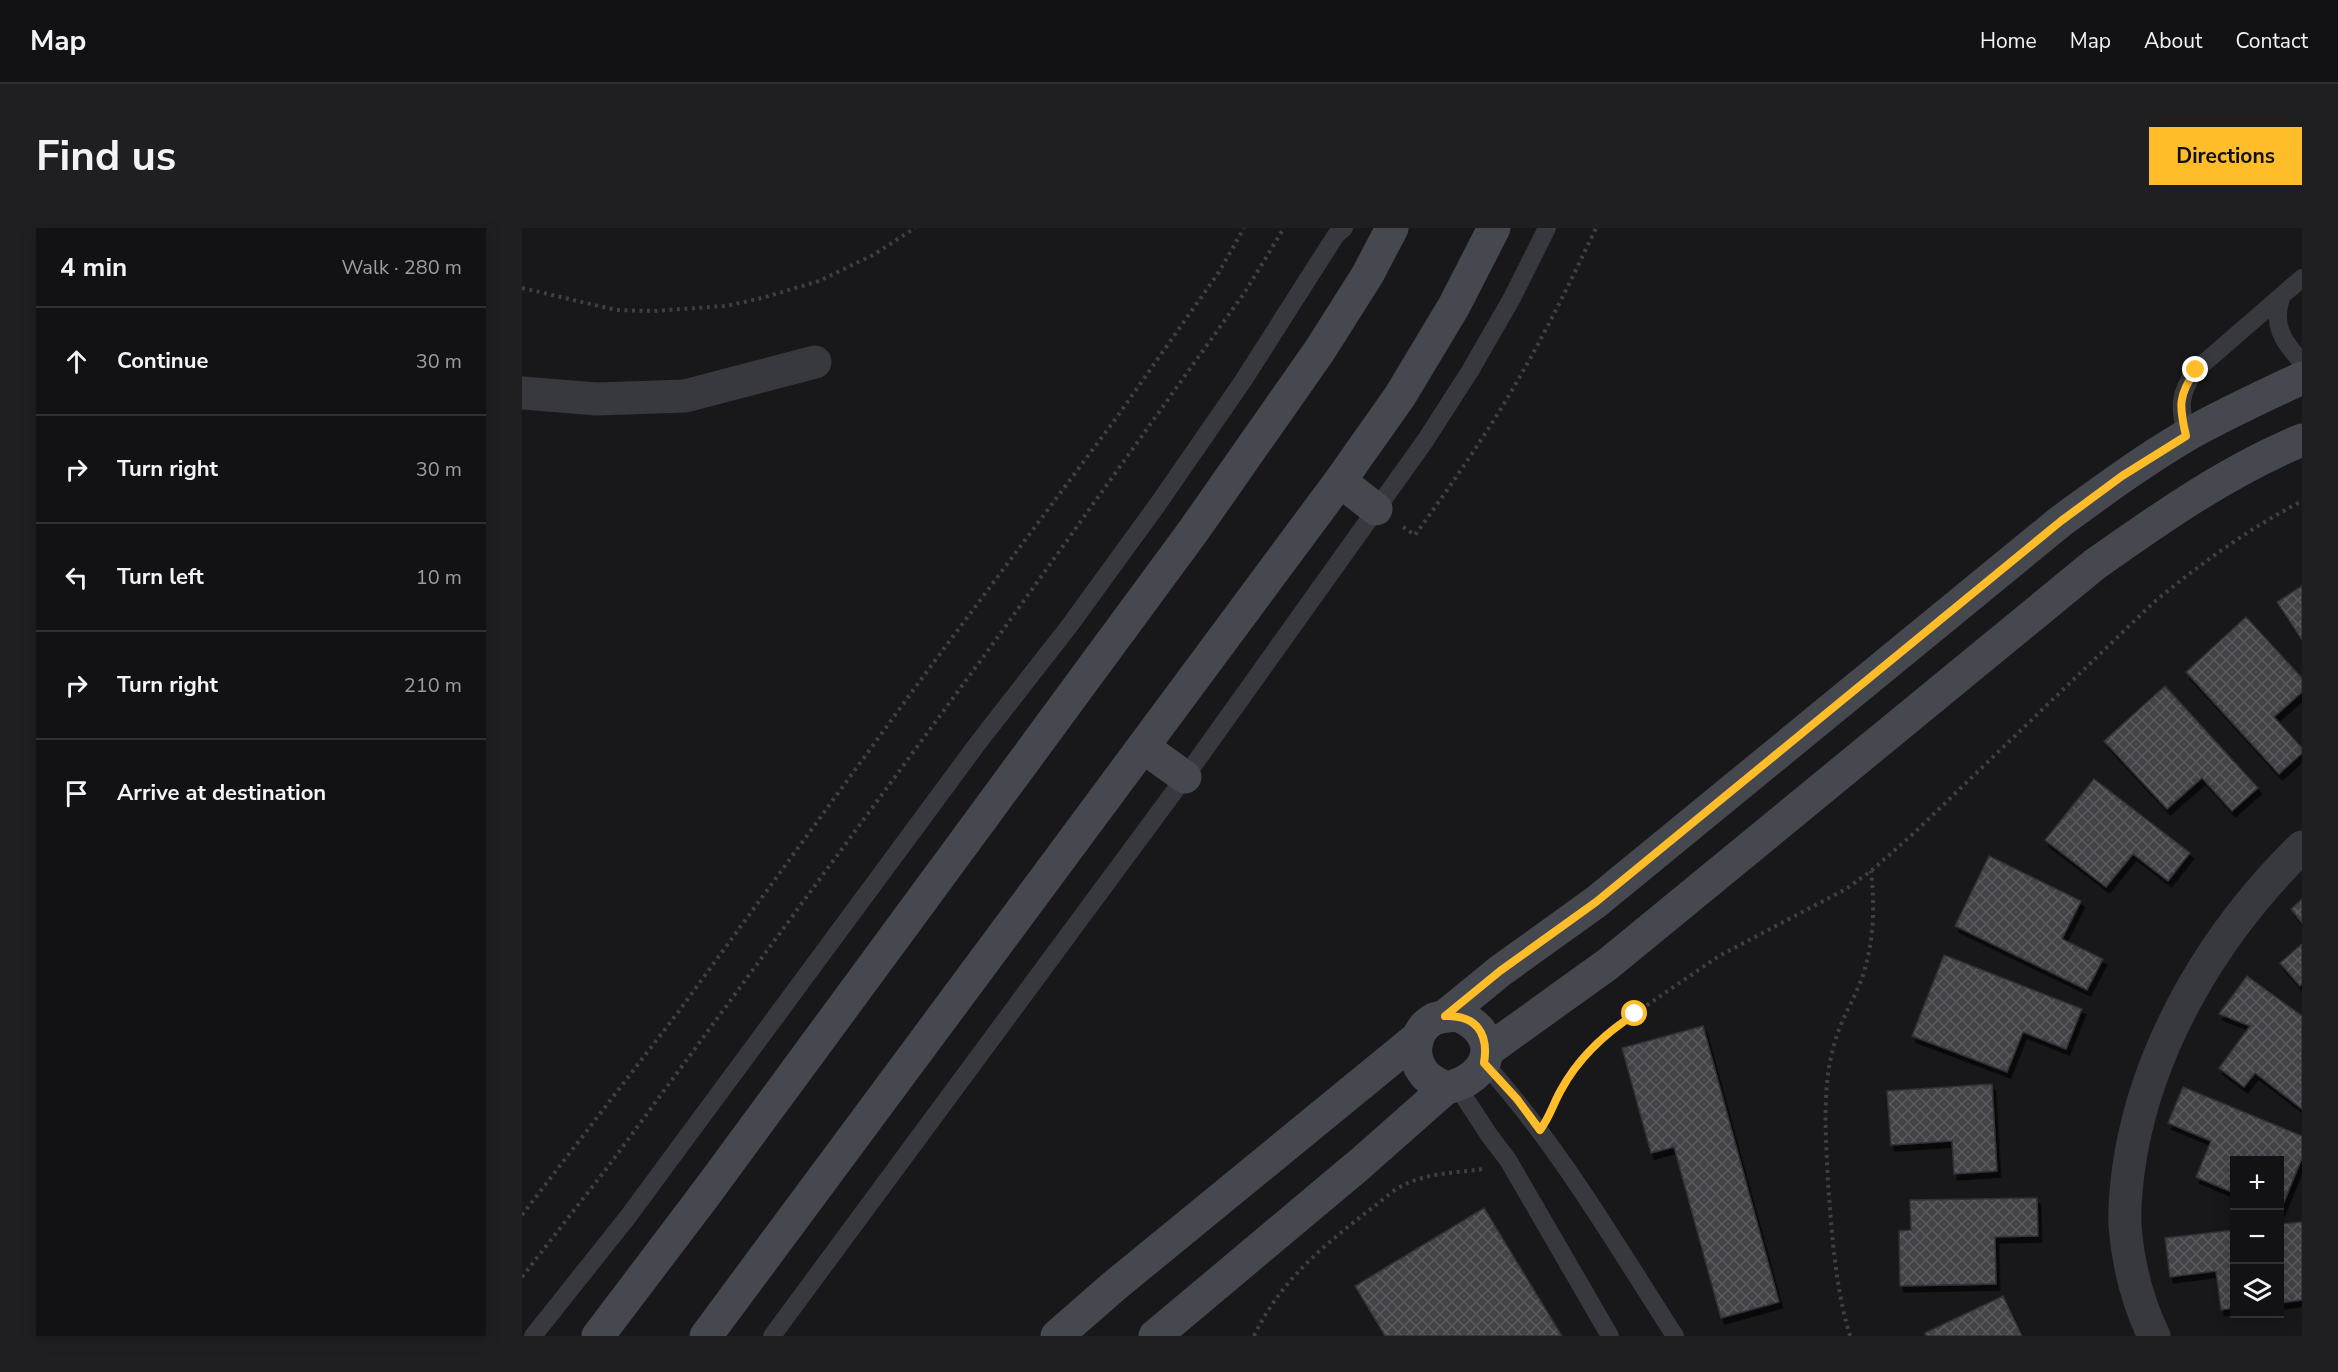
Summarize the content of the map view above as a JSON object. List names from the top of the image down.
{
  "page": {
    "header": "Map",
    "nav": [
      "Home",
      "Map",
      "About",
      "Contact"
    ],
    "buttons": "Directions",
    "title": "Find us",
    "heading": ["4 min", "Walk · 280 m"],
    "list": [
      ["Continue", "30 m"],
      ["Turn right", "30 m"],
      ["Turn left", "10 m"],
      ["Turn right", "210 m"],
      "Arrive at destination"
    ],
    "map_buttons": ["+", "−"]
  }
}
